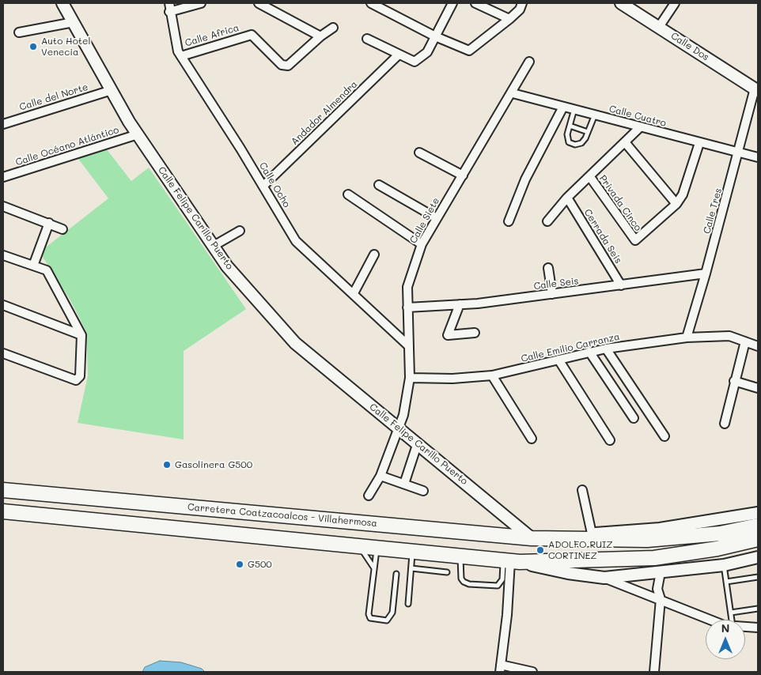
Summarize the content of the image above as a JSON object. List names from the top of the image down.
{
  "streets": {
    "highway": ["Carretera Coatzacoalcos - Villahermosa"],
    "street": [
      "Calle Africa",
      "Calle Dos",
      "Calle del Norte",
      "Andador Almendra",
      "Calle Cuatro",
      "Calle Océano Atlántico",
      "Calle Ocho",
      "Privada Cinco",
      "Calle Tres",
      "Calle Felipe Carillo Puerto",
      "Calle Siete",
      "Cerrada Seis",
      "Calle Seis",
      "Calle Emilio Carranza"
    ]
  },
  "crossings": [
    ["Calle Africa", "Calle Ocho"],
    ["Calle Dos", "Calle Tres"],
    ["Calle del Norte", "Calle Felipe Carillo Puerto"],
    ["Andador Almendra", "Calle Ocho"],
    ["Calle Cuatro", "Calle Tres"],
    ["Calle Cuatro", "Calle Siete"],
    ["Calle Océano Atlántico", "Calle Felipe Carillo Puerto"],
    ["Calle Ocho", "Calle Siete"],
    ["Calle Tres", "Calle Seis"],
    ["Calle Tres", "Calle Emilio Carranza"],
    ["Calle Felipe Carillo Puerto", "Calle Siete"],
    ["Calle Felipe Carillo Puerto", "Carretera Coatzacoalcos - Villahermosa"],
    ["Calle Siete", "Calle Seis"],
    ["Calle Siete", "Calle Emilio Carranza"],
    ["Cerrada Seis", "Calle Seis"]
  ],
  "places": [
    "Auto Hotel Venecia",
    "Gasolinera G500",
    "ADOLFO RUIZ CORTINEZ",
    "G500"
  ],
  "north": "top"
}
